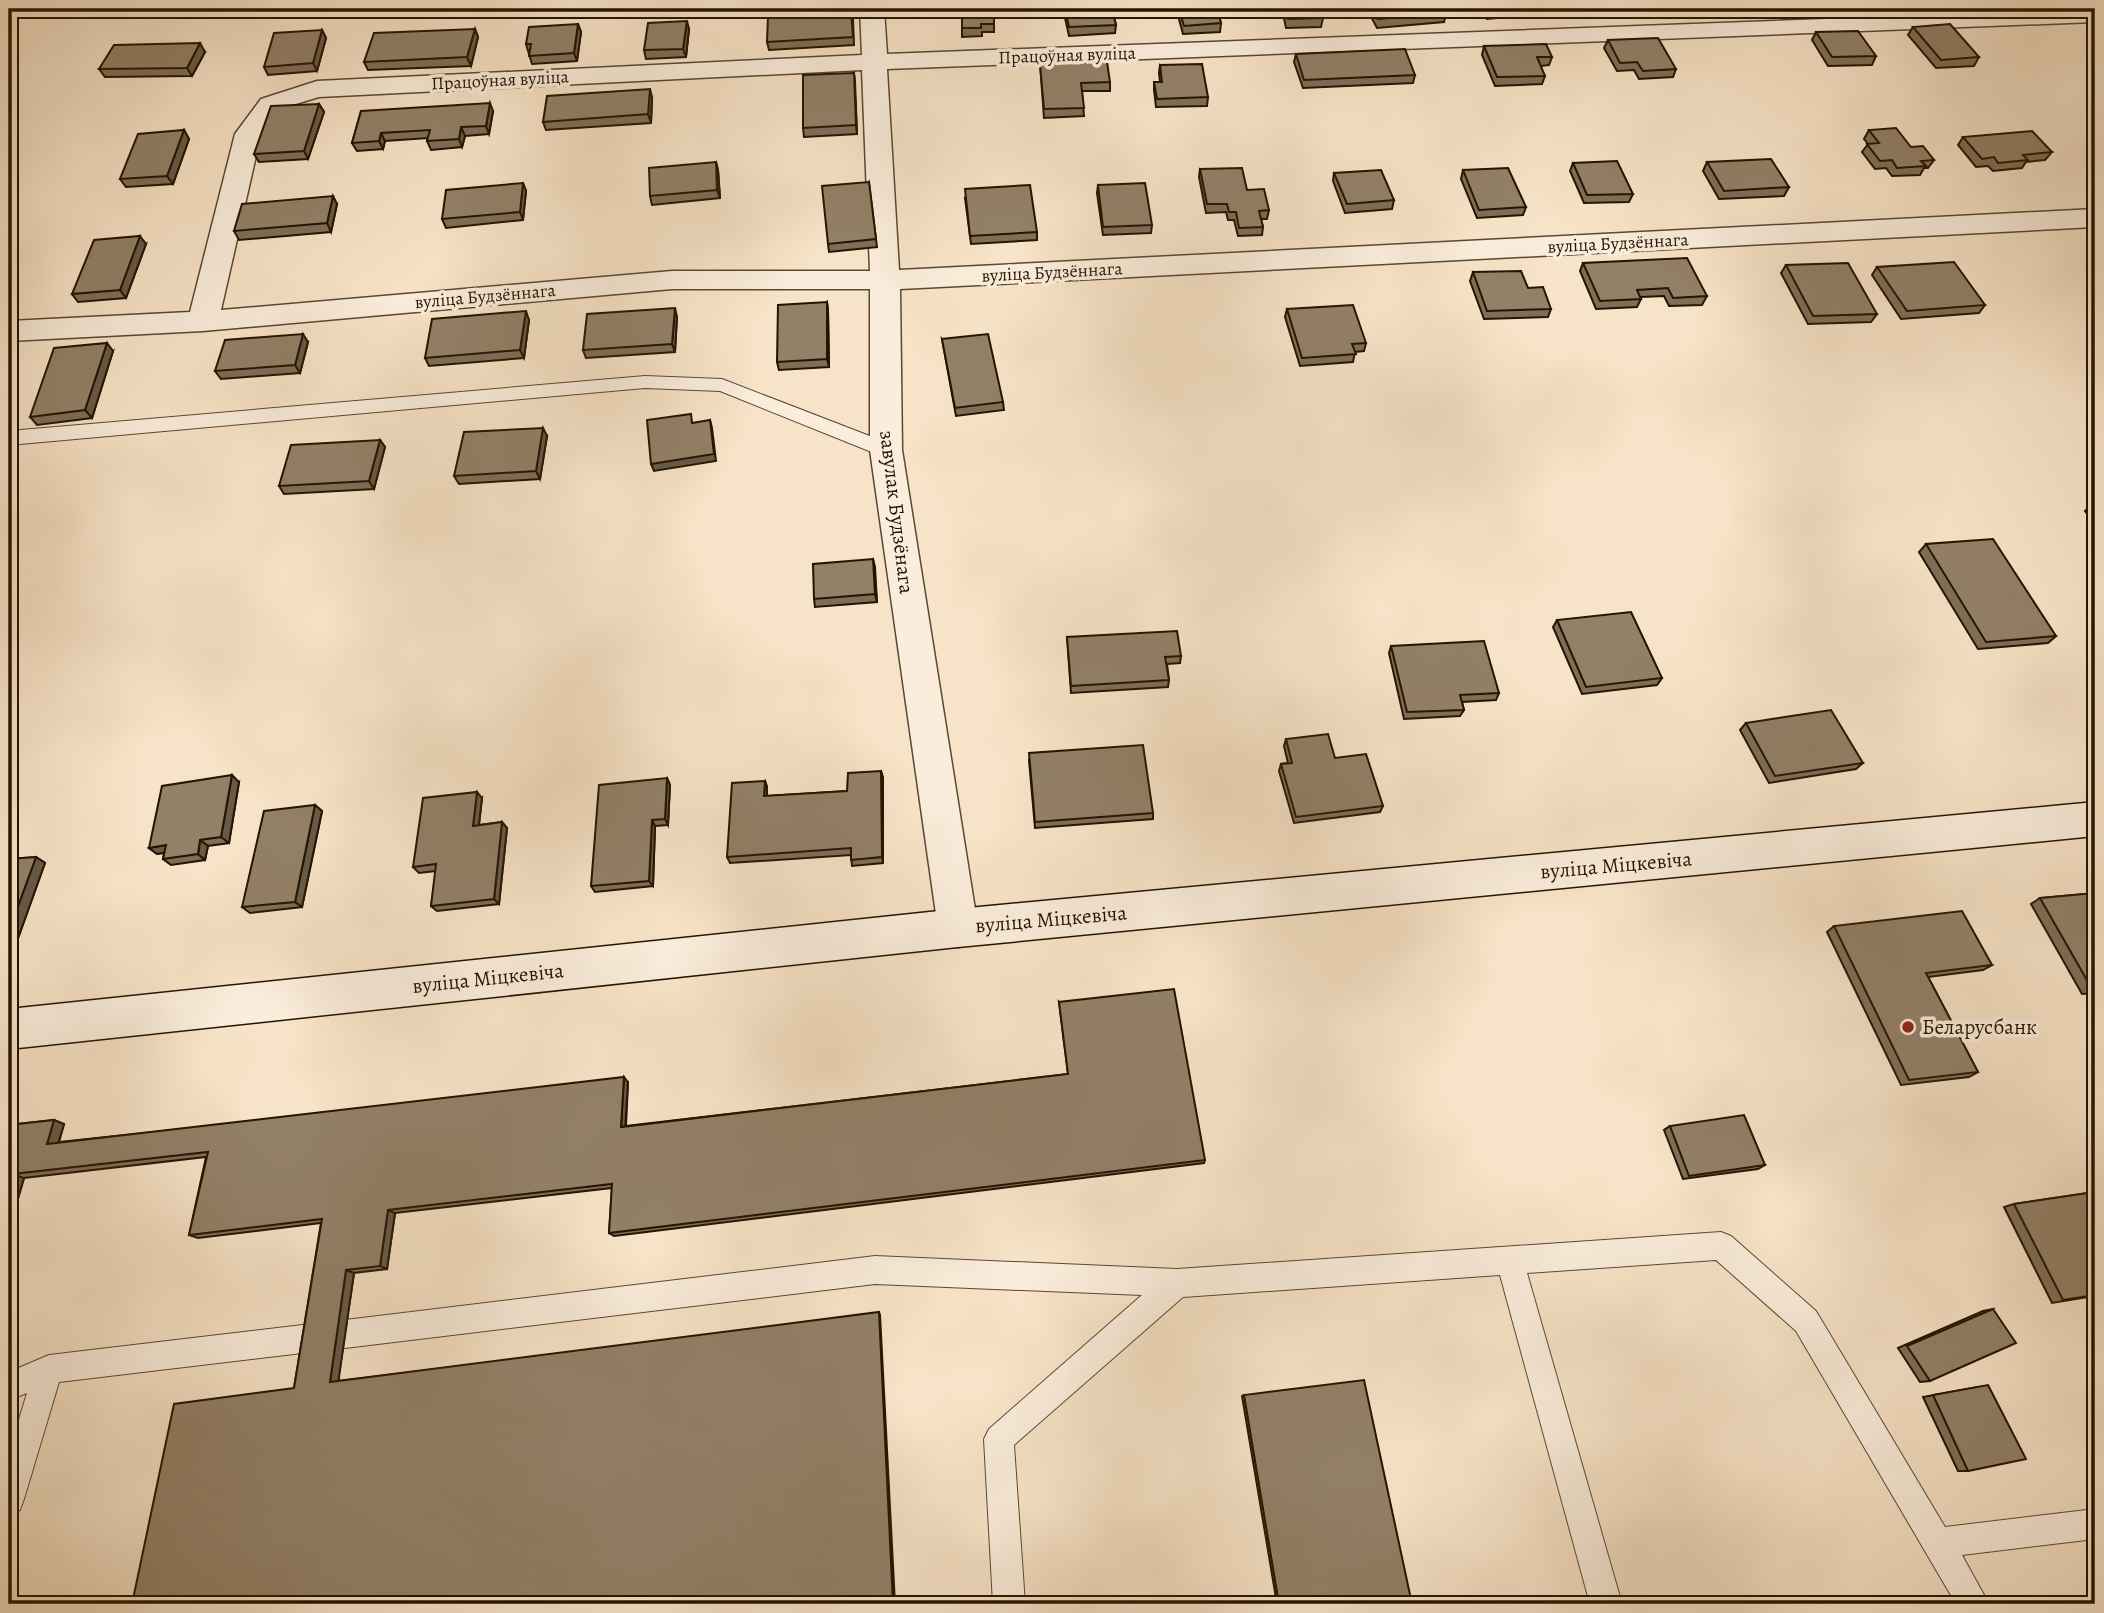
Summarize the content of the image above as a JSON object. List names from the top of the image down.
{
  "streets": {
    "street": [
      "Працоўная вуліца",
      "вуліца Будзённага",
      "завулак Будзёнага",
      "вуліца Міцкевіча"
    ]
  },
  "crossings": [
    ["Працоўная вуліца", "вуліца Будзённага"],
    ["Працоўная вуліца", "завулак Будзёнага"],
    ["вуліца Будзённага", "завулак Будзёнага"],
    ["завулак Будзёнага", "вуліца Міцкевіча"]
  ],
  "places": ["Беларусбанк"]
}
